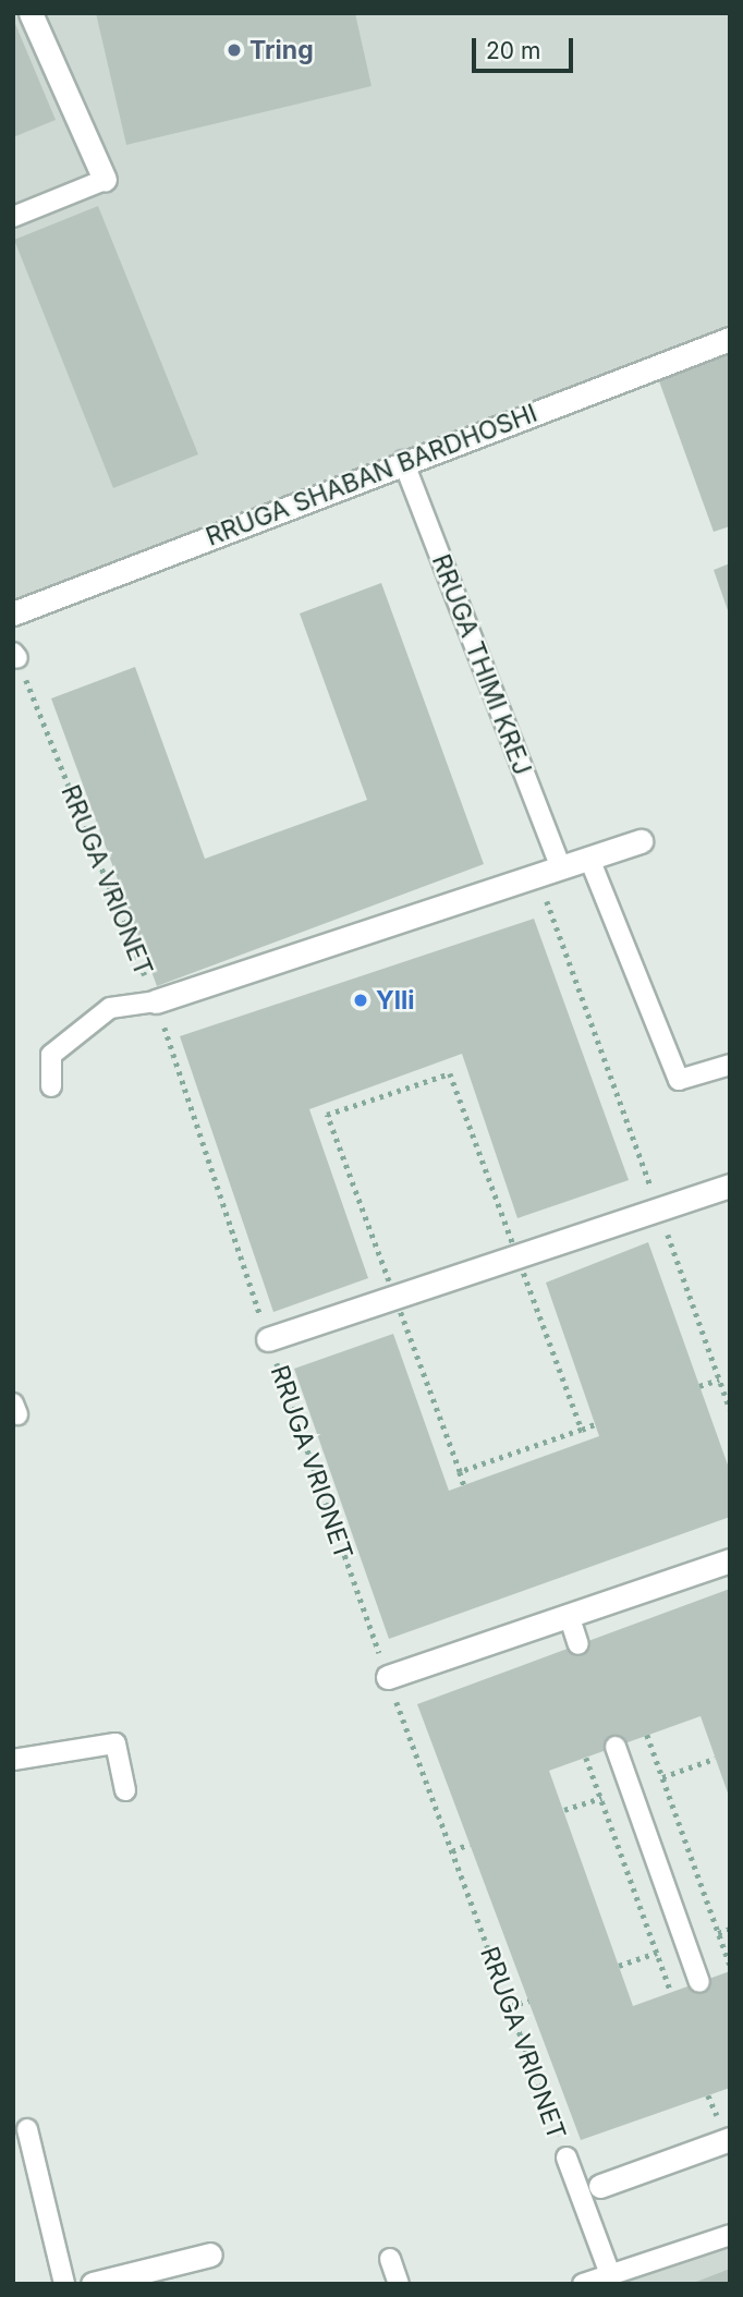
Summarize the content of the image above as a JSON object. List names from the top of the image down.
{
  "streets": {
    "street": ["RRUGA SHABAN BARDHOSHI"],
    "lane": ["RRUGA THIMI KREJ", "RRUGA VRIONET"]
  },
  "crossings": [
    ["RRUGA SHABAN BARDHOSHI", "RRUGA THIMI KREJ"]
  ],
  "places": ["Tring", "Ylli"],
  "scale_bar": "20 m"
}
